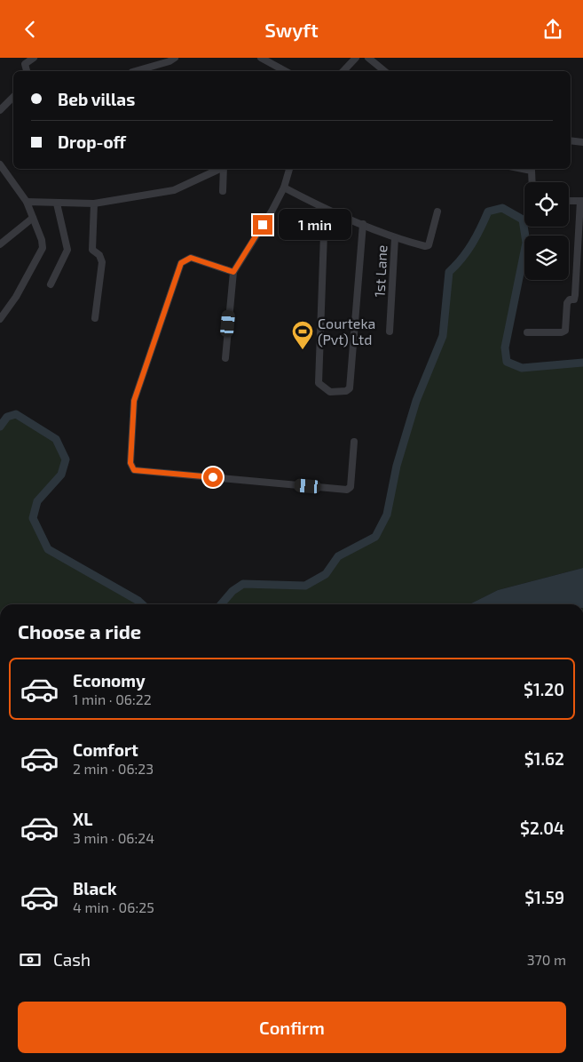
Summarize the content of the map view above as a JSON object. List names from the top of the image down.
{
  "streets": {
    "street": ["1st Lane"]
  },
  "places": {
    "sports": ["Courteka (Pvt) Ltd"]
  },
  "page": {
    "header": "Swyft",
    "banner": ["Beb villas", "Drop-off"],
    "bubble": "1 min",
    "heading": "Choose a ride",
    "list": [
      {
        "name": "Economy",
        "note": "1 min · 06:22",
        "value": "$1.20"
      },
      {
        "name": "Comfort",
        "note": "2 min · 06:23",
        "value": "$1.62"
      },
      {
        "name": "XL",
        "note": "3 min · 06:24",
        "value": "$2.04"
      },
      {
        "name": "Black",
        "note": "4 min · 06:25",
        "value": "$1.59"
      }
    ],
    "pay": ["Cash", "370 m"],
    "buttons": "Confirm"
  }
}
